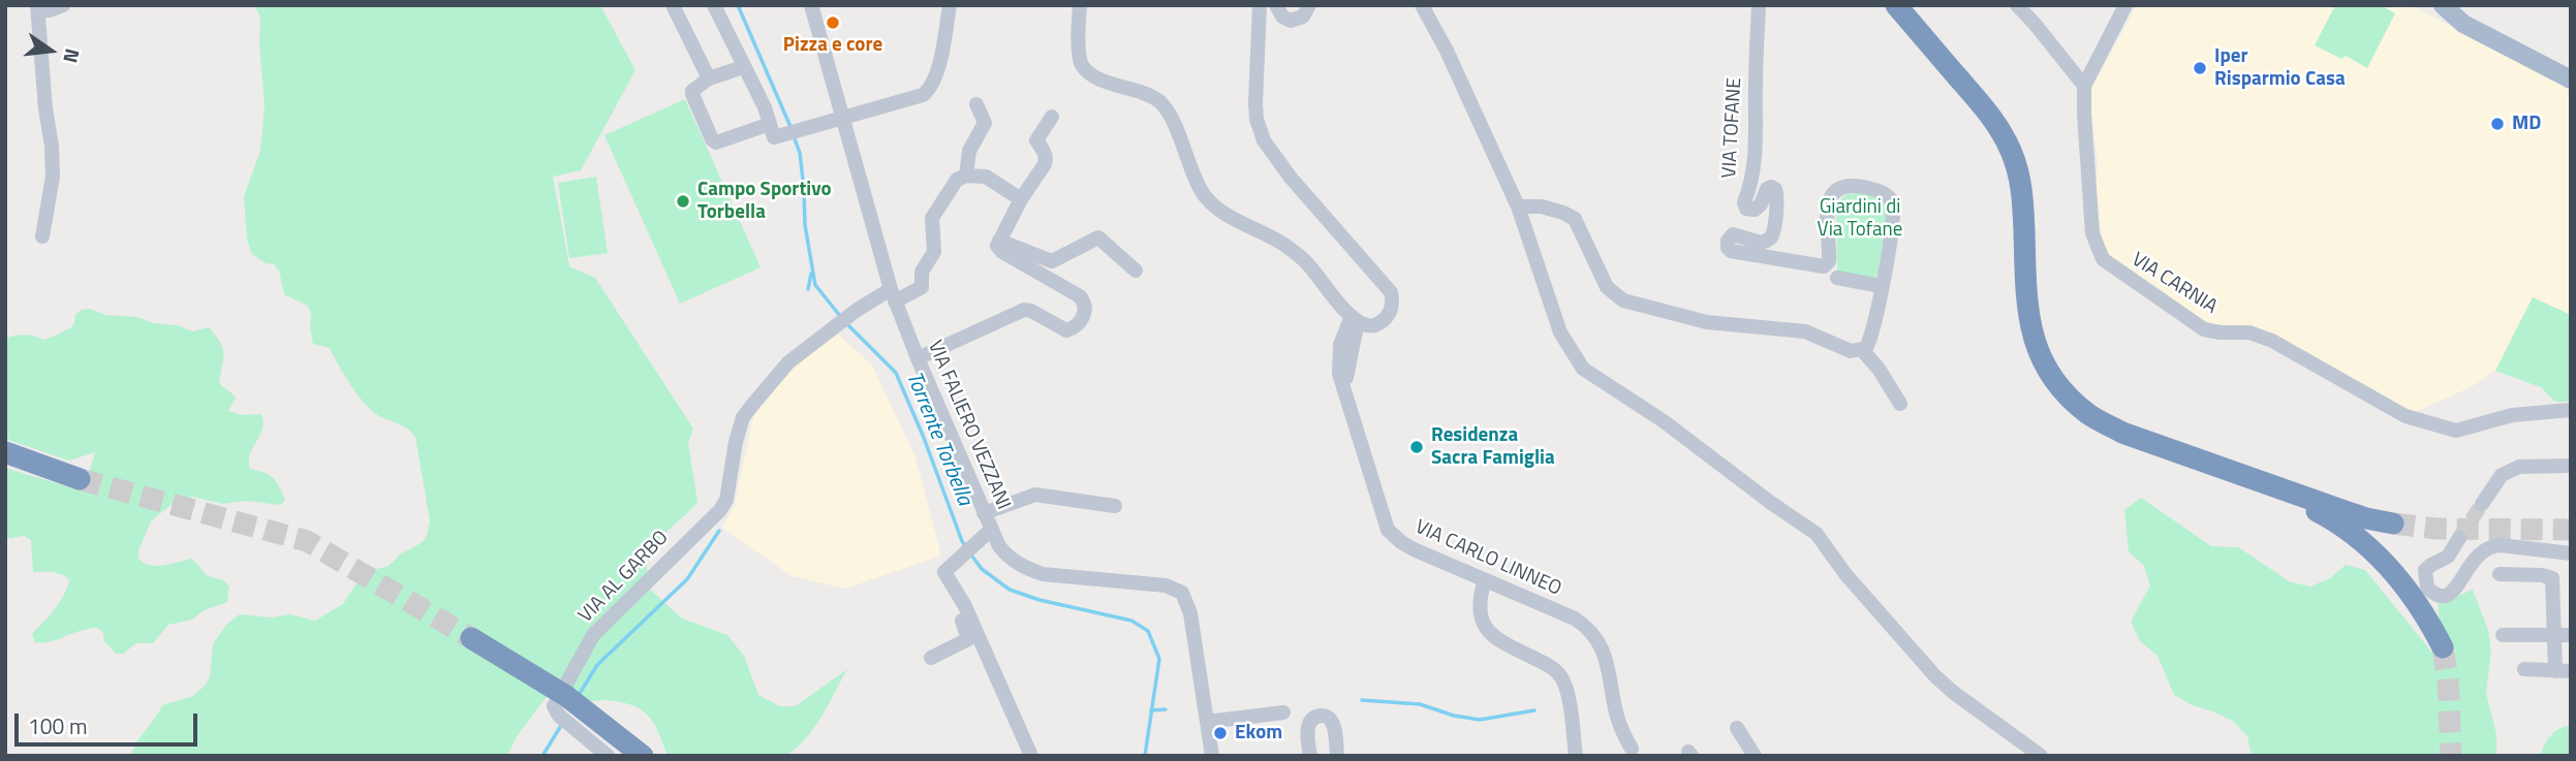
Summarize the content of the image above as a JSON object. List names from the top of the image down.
{
  "streets": {
    "street": [
      "VIA TOFANE",
      "VIA CARNIA",
      "VIA FALIERO VEZZANI",
      "VIA CARLO LINNEO",
      "VIA AL GARBO"
    ]
  },
  "crossings": [
    ["VIA FALIERO VEZZANI", "VIA AL GARBO"]
  ],
  "water": ["Torrente Torbella"],
  "parks": ["Giardini di Via Tofane"],
  "places": [
    "Pizza e core",
    "Iper Risparmio Casa",
    "MD",
    "Campo Sportivo Torbella",
    "Residenza Sacra Famiglia",
    "Ekom"
  ],
  "scale_bar": "100 m",
  "north": "right"
}
